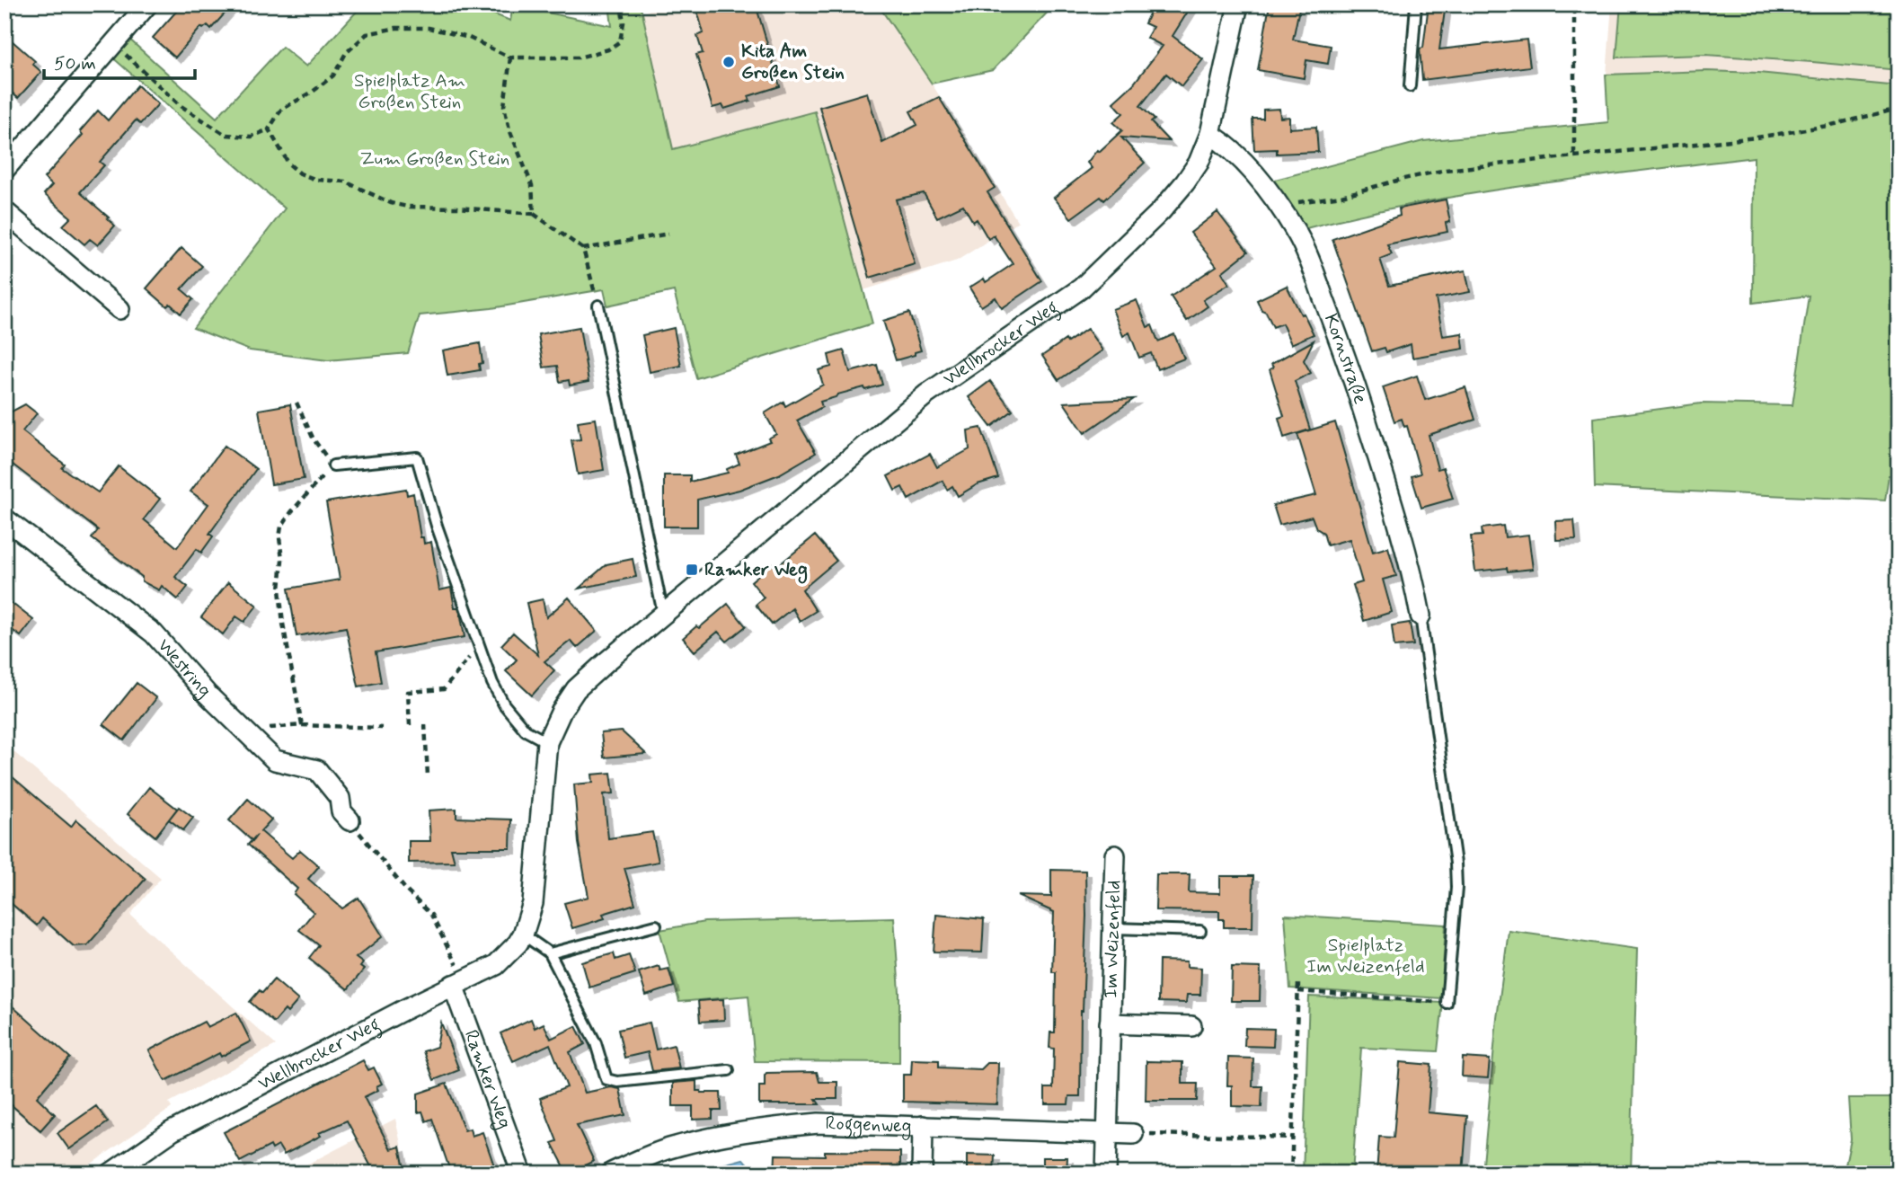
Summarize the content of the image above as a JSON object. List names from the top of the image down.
{
  "streets": {
    "street": [
      "Wellbrocker Weg",
      "Kornstraße",
      "Westring",
      "Im Weizenfeld",
      "Ramker Weg",
      "Roggenweg"
    ]
  },
  "crossings": [
    ["Wellbrocker Weg", "Kornstraße"],
    ["Wellbrocker Weg", "Ramker Weg"],
    ["Im Weizenfeld", "Roggenweg"]
  ],
  "parks": ["Spielplatz Am Großen Stein", "Zum Großen Stein", "Spielplatz Im Weizenfeld"],
  "places": {
    "other": ["Kita Am Großen Stein"],
    "transit": ["Ramker Weg"]
  },
  "scale_bar": "50 m"
}
